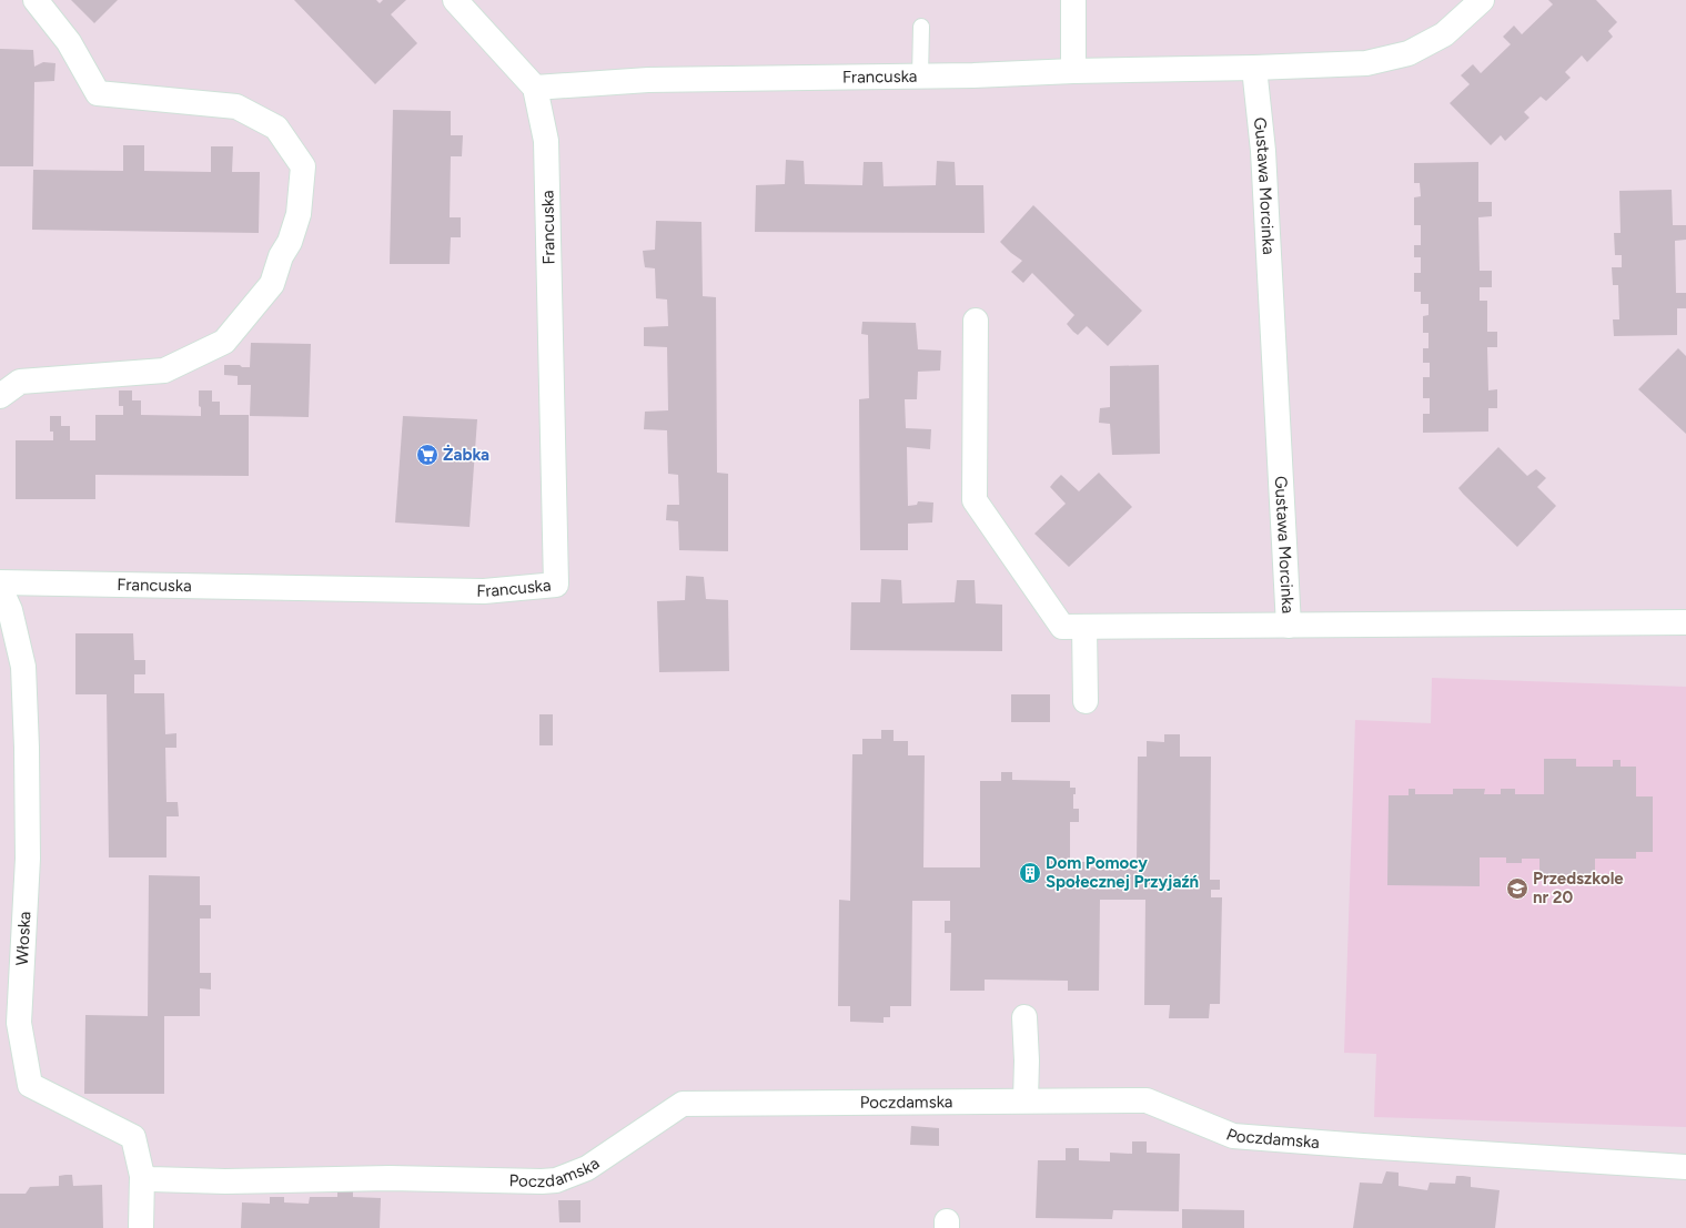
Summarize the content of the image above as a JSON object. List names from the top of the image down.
{
  "streets": {
    "street": [
      "Francuska",
      "Gustawa Morcinka",
      "Włoska",
      "Poczdamska"
    ]
  },
  "crossings": [
    ["Włoska", "Poczdamska"]
  ],
  "places": {
    "supermarket": ["Żabka"],
    "building": ["Dom Pomocy Społecznej Przyjaźń"],
    "school or university": ["Przedszkole nr 20"]
  }
}
